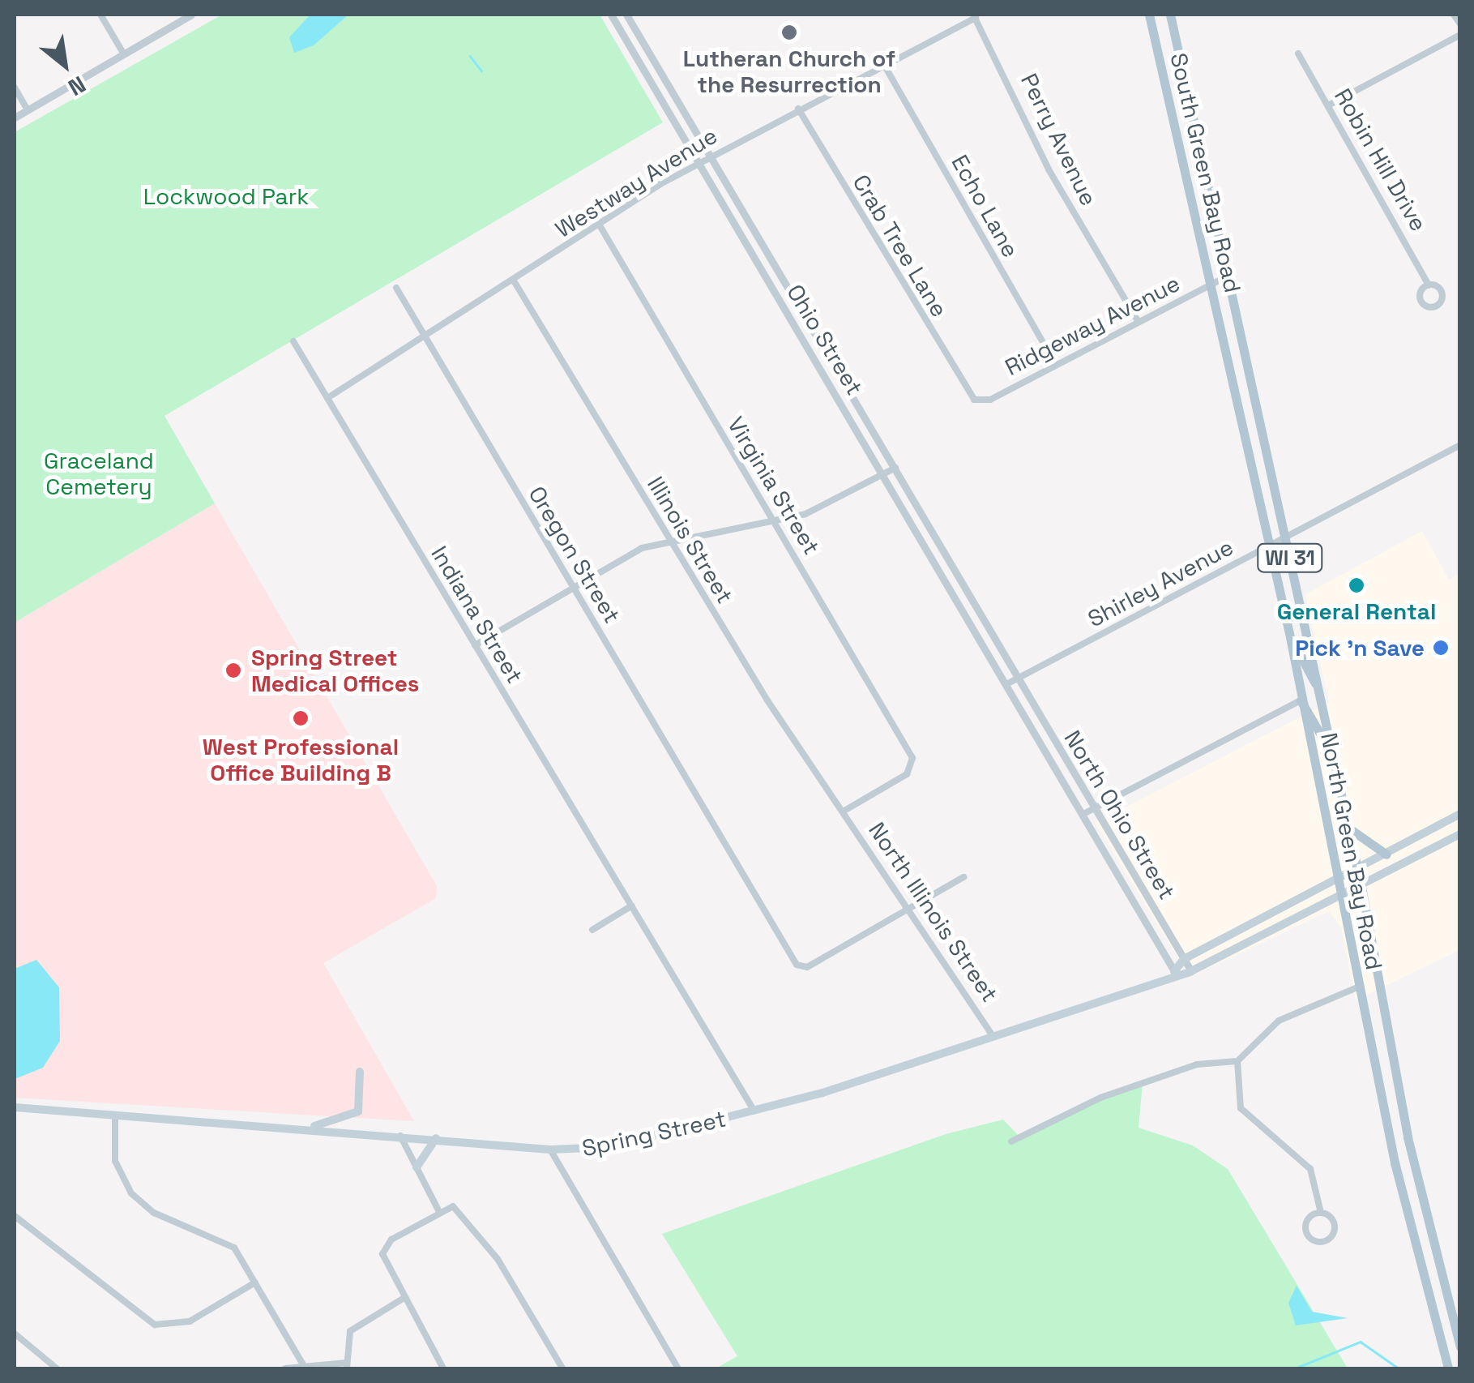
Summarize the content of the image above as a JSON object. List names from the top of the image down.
{
  "streets": {
    "main road": [
      "South Green Bay Road",
      "WI 31",
      "North Green Bay Road",
      "Spring Street"
    ],
    "street": [
      "Perry Avenue",
      "Robin Hill Drive",
      "Westway Avenue",
      "Echo Lane",
      "Crab Tree Lane",
      "Ridgeway Avenue",
      "Ohio Street",
      "Virginia Street",
      "Illinois Street",
      "Oregon Street",
      "Shirley Avenue",
      "Indiana Street",
      "North Ohio Street",
      "North Illinois Street"
    ]
  },
  "crossings": [
    ["Perry Avenue", "Westway Avenue"],
    ["Perry Avenue", "Ridgeway Avenue"],
    ["South Green Bay Road", "Ridgeway Avenue"],
    ["South Green Bay Road", "North Green Bay Road"],
    ["Westway Avenue", "Echo Lane"],
    ["Westway Avenue", "Crab Tree Lane"],
    ["Westway Avenue", "Ohio Street"],
    ["Westway Avenue", "Virginia Street"],
    ["Westway Avenue", "Illinois Street"],
    ["Westway Avenue", "Oregon Street"],
    ["Westway Avenue", "Indiana Street"],
    ["Echo Lane", "Ridgeway Avenue"],
    ["Crab Tree Lane", "Ridgeway Avenue"],
    ["Ohio Street", "Shirley Avenue"],
    ["Ohio Street", "North Ohio Street"],
    ["Virginia Street", "Illinois Street"],
    ["Virginia Street", "North Illinois Street"],
    ["Illinois Street", "North Illinois Street"],
    ["Oregon Street", "North Illinois Street"],
    ["Shirley Avenue", "North Ohio Street"],
    ["Shirley Avenue", "North Green Bay Road"],
    ["Indiana Street", "Spring Street"],
    ["North Ohio Street", "Spring Street"],
    ["North Green Bay Road", "Spring Street"],
    ["North Illinois Street", "Spring Street"]
  ],
  "parks": ["Lockwood Park", "Graceland Cemetery"],
  "places": [
    "Lutheran Church of the Resurrection",
    "General Rental",
    "Pick 'n Save",
    "Spring Street Medical Offices",
    "West Professional Office Building B"
  ],
  "north": "bottom right"
}
